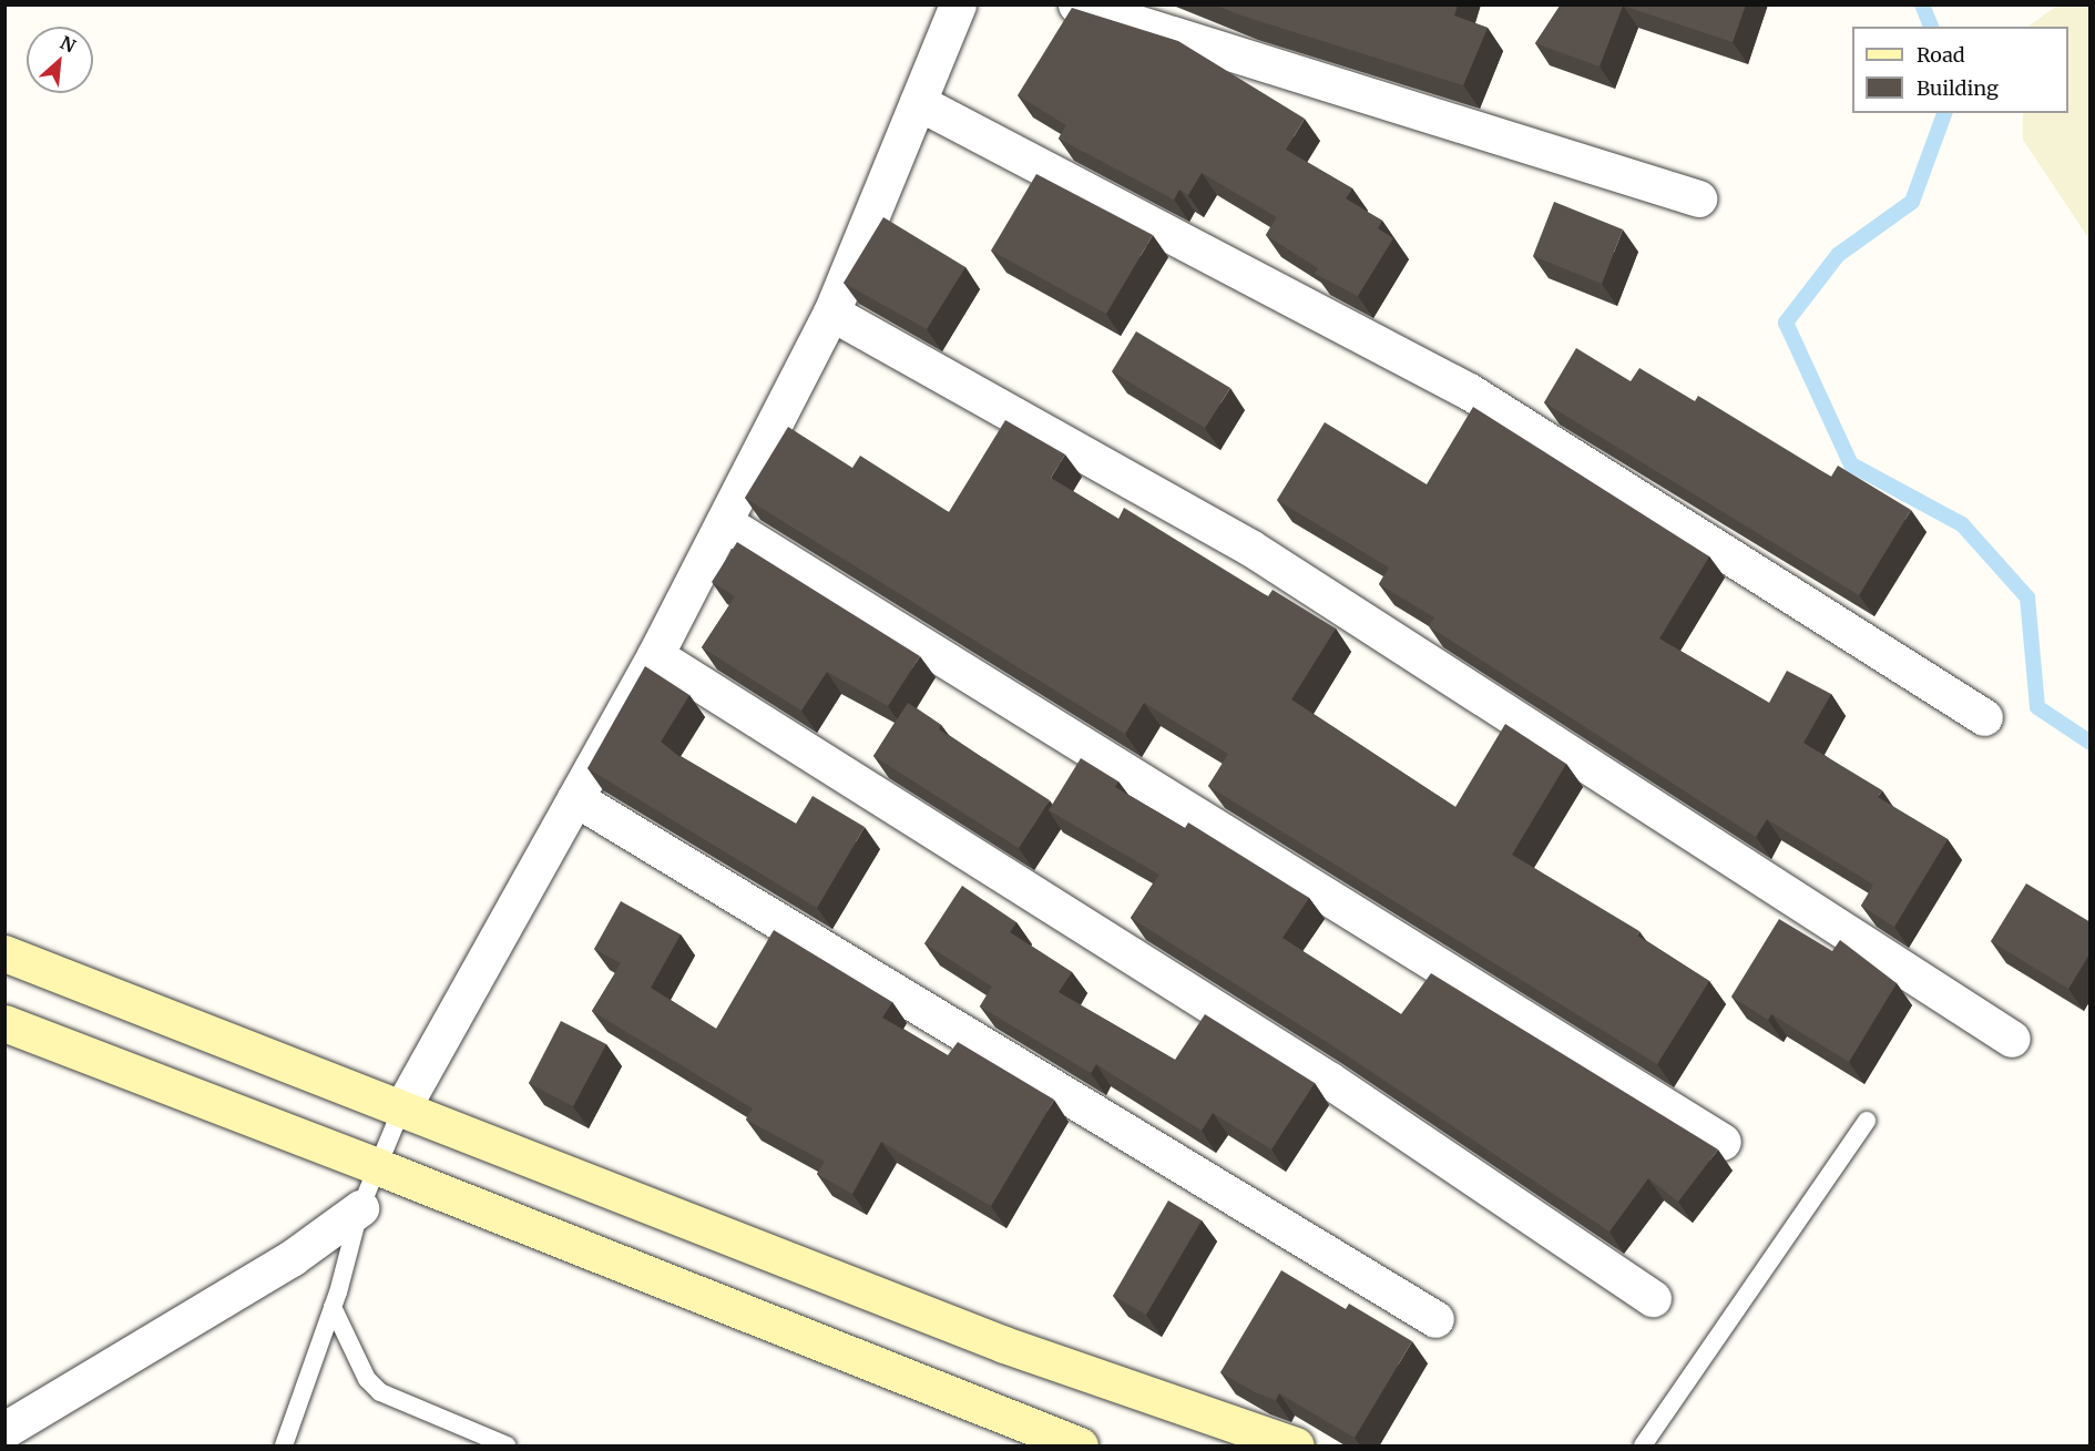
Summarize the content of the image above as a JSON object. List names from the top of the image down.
{
  "legend": ["Road", "Building"],
  "north": "top right"
}
